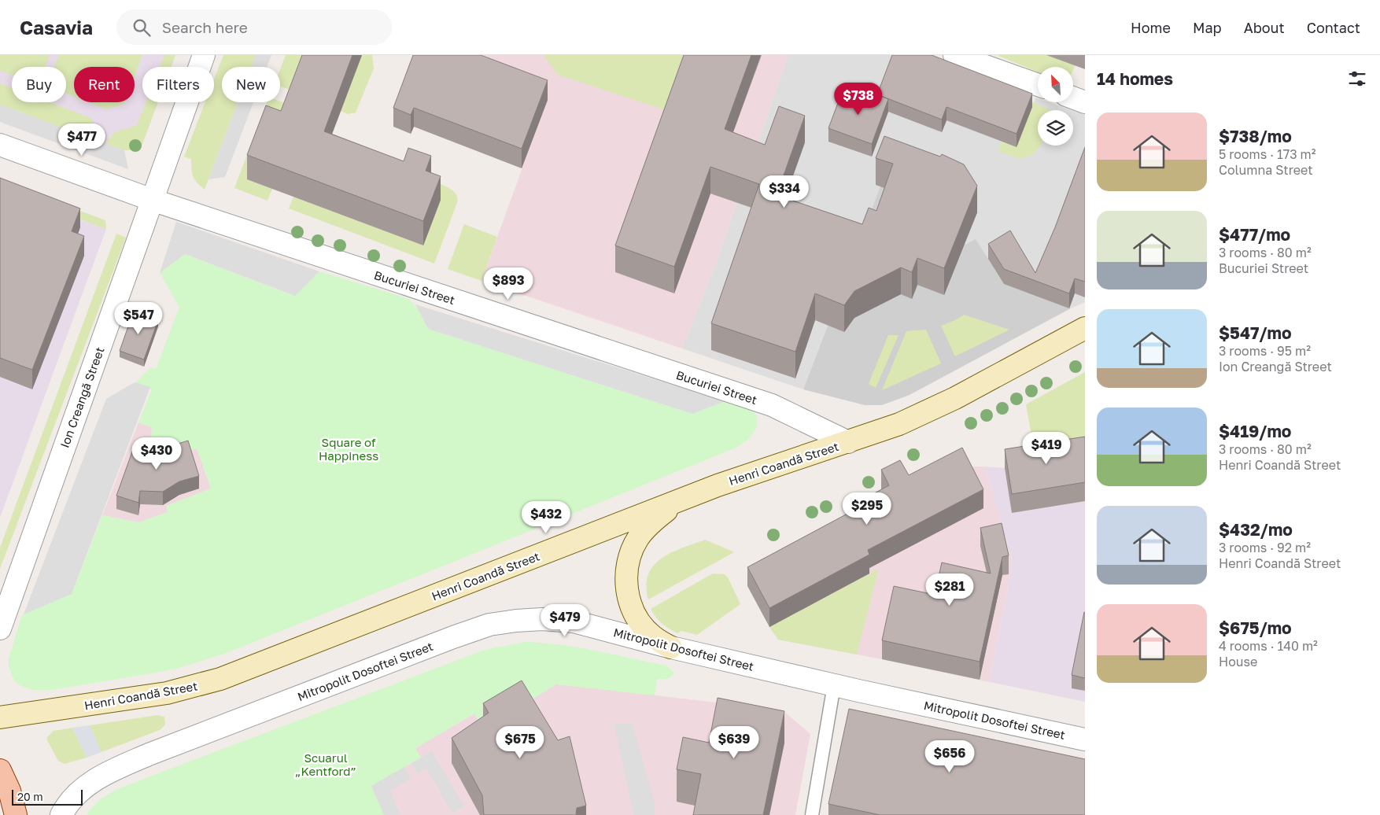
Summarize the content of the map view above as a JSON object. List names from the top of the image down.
{
  "streets": {
    "main road": ["Henri Coandă Street"],
    "street": ["Bucuriei Street", "Ion Creangă Street", "Mitropolit Dosoftei Street"]
  },
  "crossings": [
    ["Bucuriei Street", "Ion Creangă Street"],
    ["Bucuriei Street", "Henri Coandă Street"]
  ],
  "parks": ["Square of Happiness", "Scuarul „Kentford”"],
  "scale_bar": "20 m",
  "north": "top left",
  "page": {
    "header": "Casavia",
    "search": "Search here",
    "nav": [
      "Home",
      "Map",
      "About",
      "Contact"
    ],
    "heading": "14 homes",
    "chip": [
      "Buy",
      "Rent",
      "Filters",
      "New"
    ],
    "price": [
      "$738",
      "$477",
      "$334",
      "$893",
      "$547",
      "$419",
      "$430",
      "$295",
      "$432",
      "$281",
      "$479",
      "$675",
      "$639",
      "$656"
    ],
    "list": [
      {
        "name": "$738/mo",
        "note": "5 rooms · 173 m² · Columna Street"
      },
      {
        "name": "$477/mo",
        "note": "3 rooms · 80 m² · Bucuriei Street"
      },
      {
        "name": "$547/mo",
        "note": "3 rooms · 95 m² · Ion Creangă Street"
      },
      {
        "name": "$419/mo",
        "note": "3 rooms · 80 m² · Henri Coandă Street"
      },
      {
        "name": "$432/mo",
        "note": "3 rooms · 92 m² · Henri Coandă Street"
      },
      {
        "name": "$675/mo",
        "note": "4 rooms · 140 m² · House"
      }
    ],
    "scale": "20 m"
  }
}
